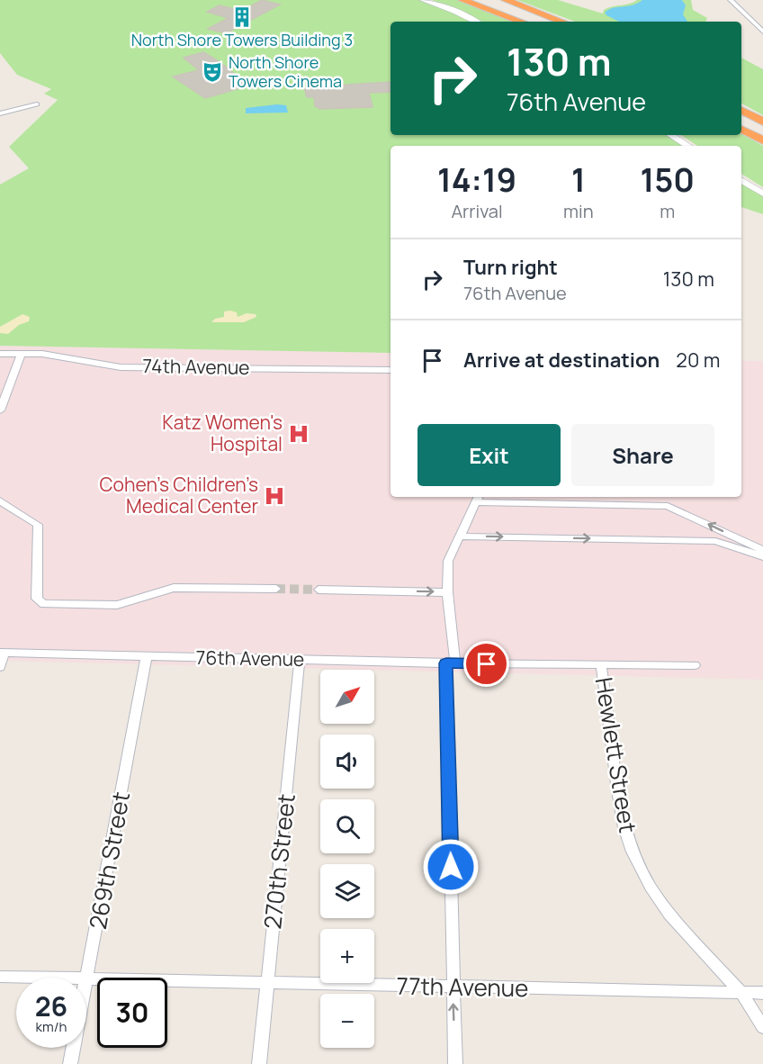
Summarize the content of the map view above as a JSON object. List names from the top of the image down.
{
  "streets": {
    "street": [
      "74th Avenue",
      "76th Avenue",
      "Hewlett Street",
      "269th Street",
      "270th Street",
      "77th Avenue"
    ]
  },
  "crossings": [
    ["76th Avenue", "Hewlett Street"],
    ["76th Avenue", "269th Street"],
    ["76th Avenue", "270th Street"],
    ["Hewlett Street", "77th Avenue"],
    ["269th Street", "77th Avenue"],
    ["270th Street", "77th Avenue"]
  ],
  "places": {
    "building": ["North Shore Towers Building 3"],
    "theatre": ["North Shore Towers Cinema"],
    "hospital": ["Katz Women's Hospital", "Cohen’s Children’s Medical Center"]
  },
  "north": "top right",
  "page": {
    "turn": ["130 m", "76th Avenue"],
    "eta": [
      "14:19",
      "Arrival",
      "1",
      "min",
      "150",
      "m"
    ],
    "list": [
      {
        "name": "Turn right",
        "note": "76th Avenue",
        "value": "130 m"
      },
      {
        "name": "Arrive at destination",
        "value": "20 m"
      }
    ],
    "buttons": ["Exit", "Share"],
    "map_buttons": ["+", "−"],
    "speed": "26 km/h",
    "limit": "30"
  }
}
